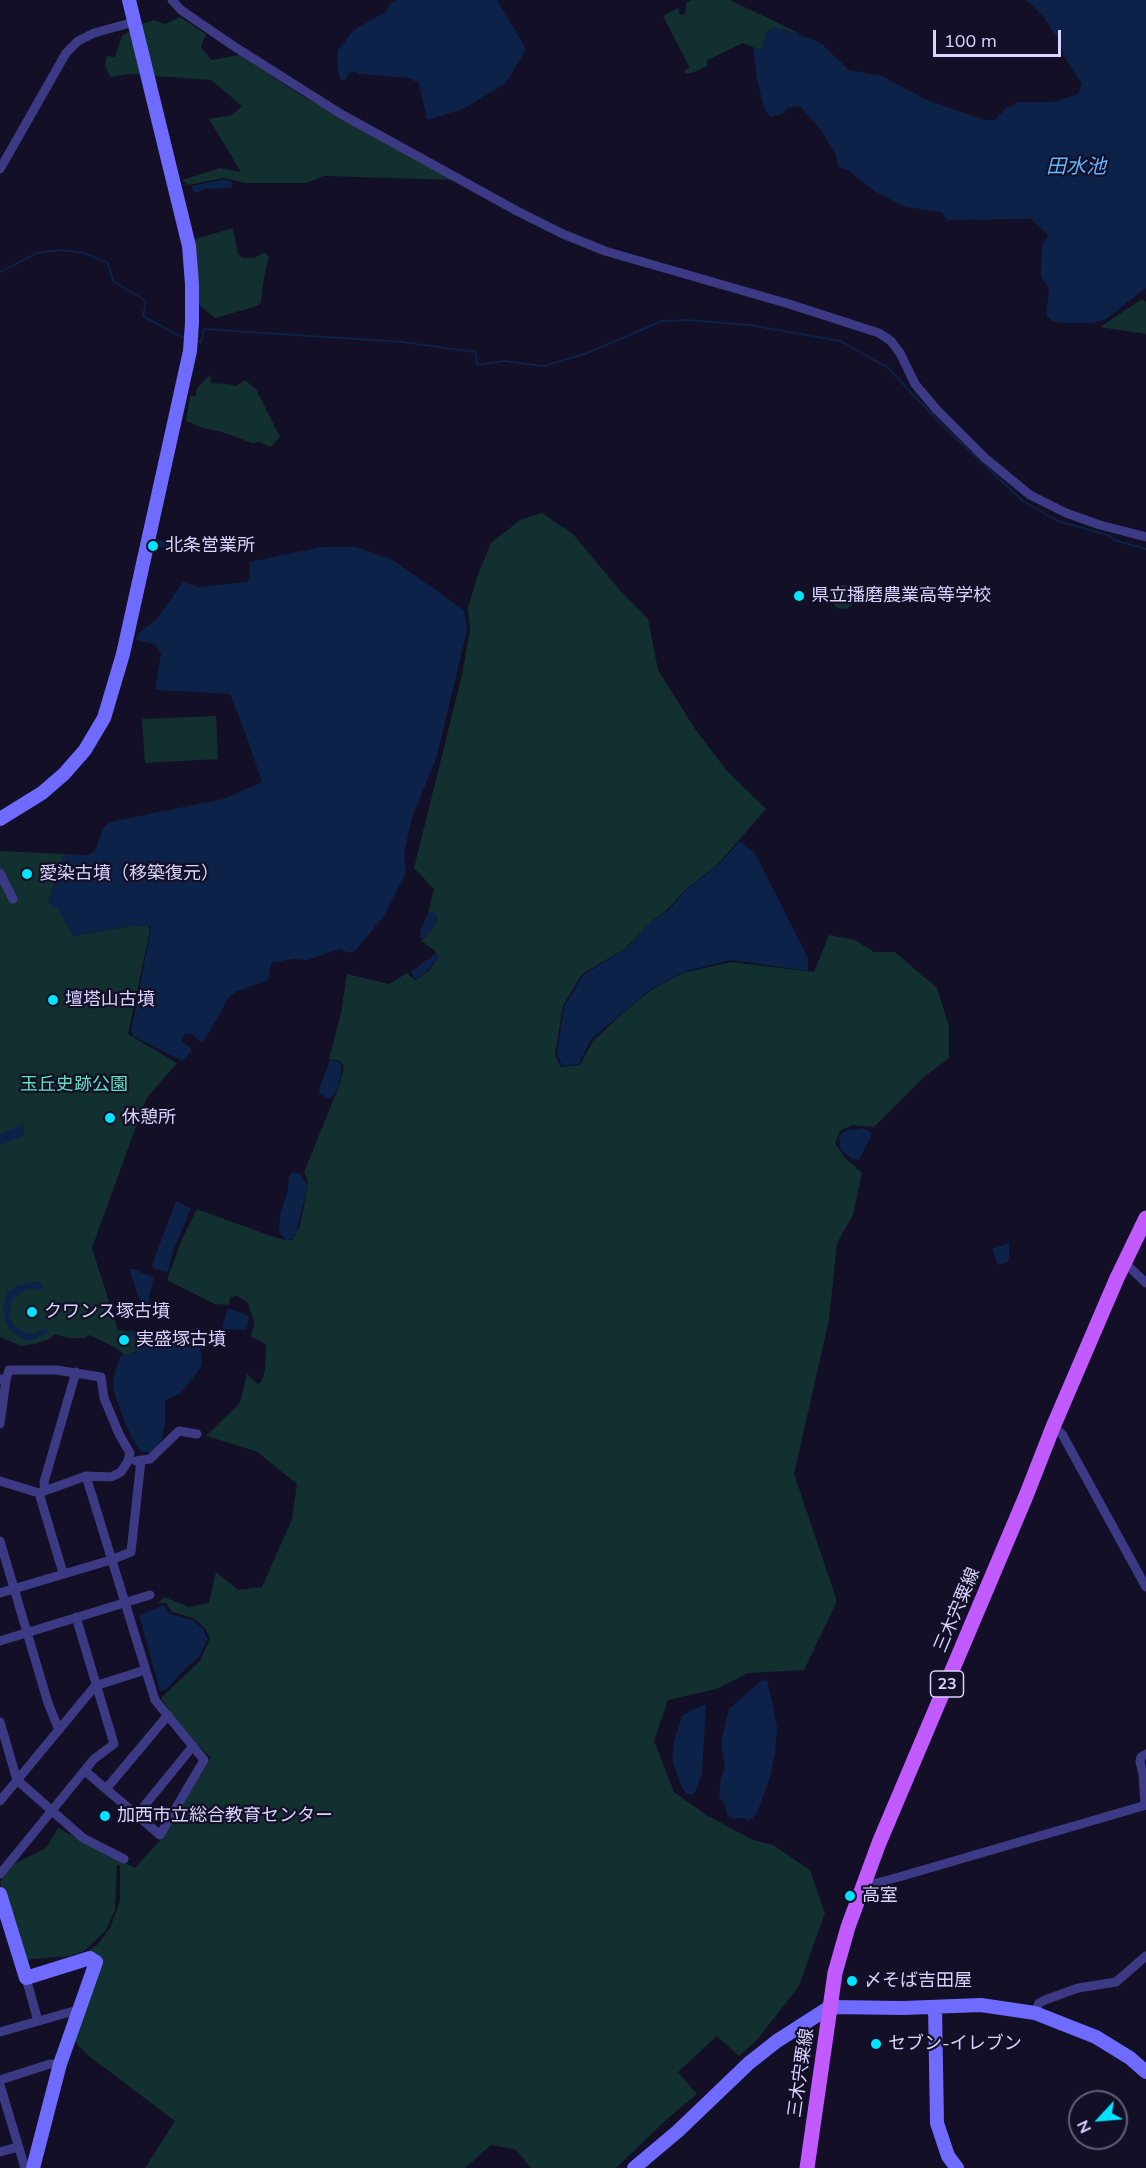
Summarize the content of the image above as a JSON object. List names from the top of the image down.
{
  "streets": {
    "main road": ["三木宍粟線", "23"]
  },
  "water": ["田水池"],
  "parks": ["玉丘史跡公園"],
  "places": [
    "北条営業所",
    "県立播磨農業高等学校",
    "愛染古墳（移築復元）",
    "壇塔山古墳",
    "休憩所",
    "クワンス塚古墳",
    "実盛塚古墳",
    "加西市立総合教育センター",
    "高室",
    "〆そば吉田屋",
    "セブン-イレブン"
  ],
  "scale_bar": "100 m",
  "north": "bottom left"
}
